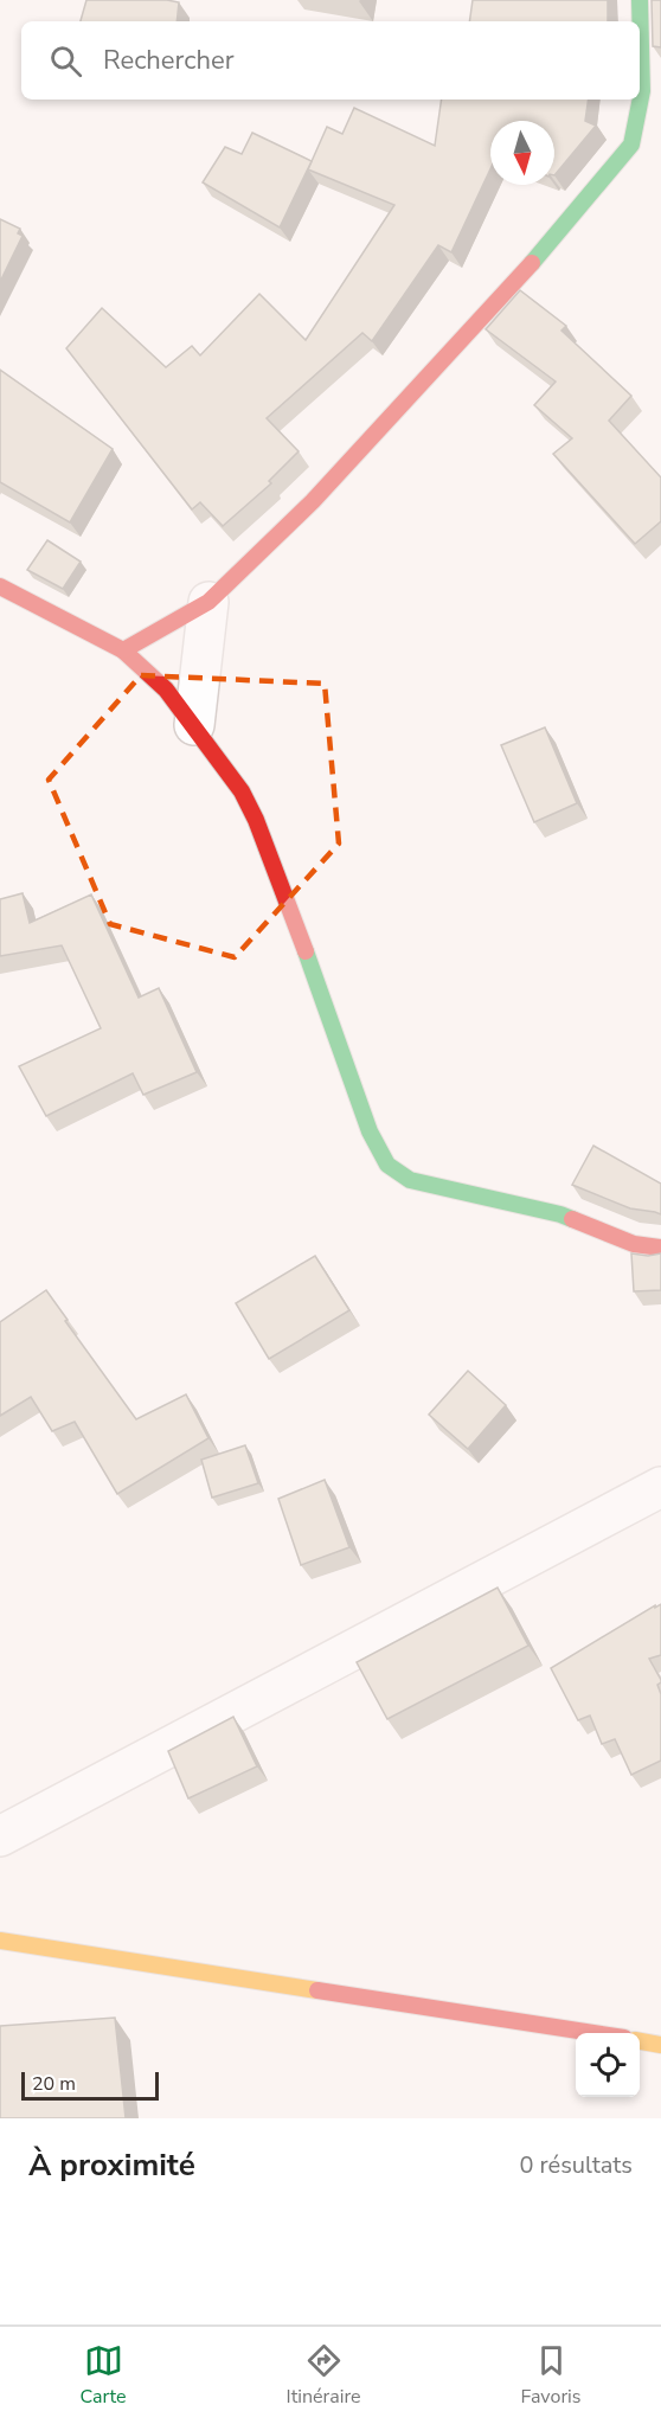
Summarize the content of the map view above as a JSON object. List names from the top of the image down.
{
  "scale_bar": "20 m",
  "north": "bottom",
  "page": {
    "search": "Rechercher",
    "scale": "20 m",
    "heading": ["À proximité", "0 résultats"],
    "nav": ["Carte", "Itinéraire", "Favoris"]
  }
}
